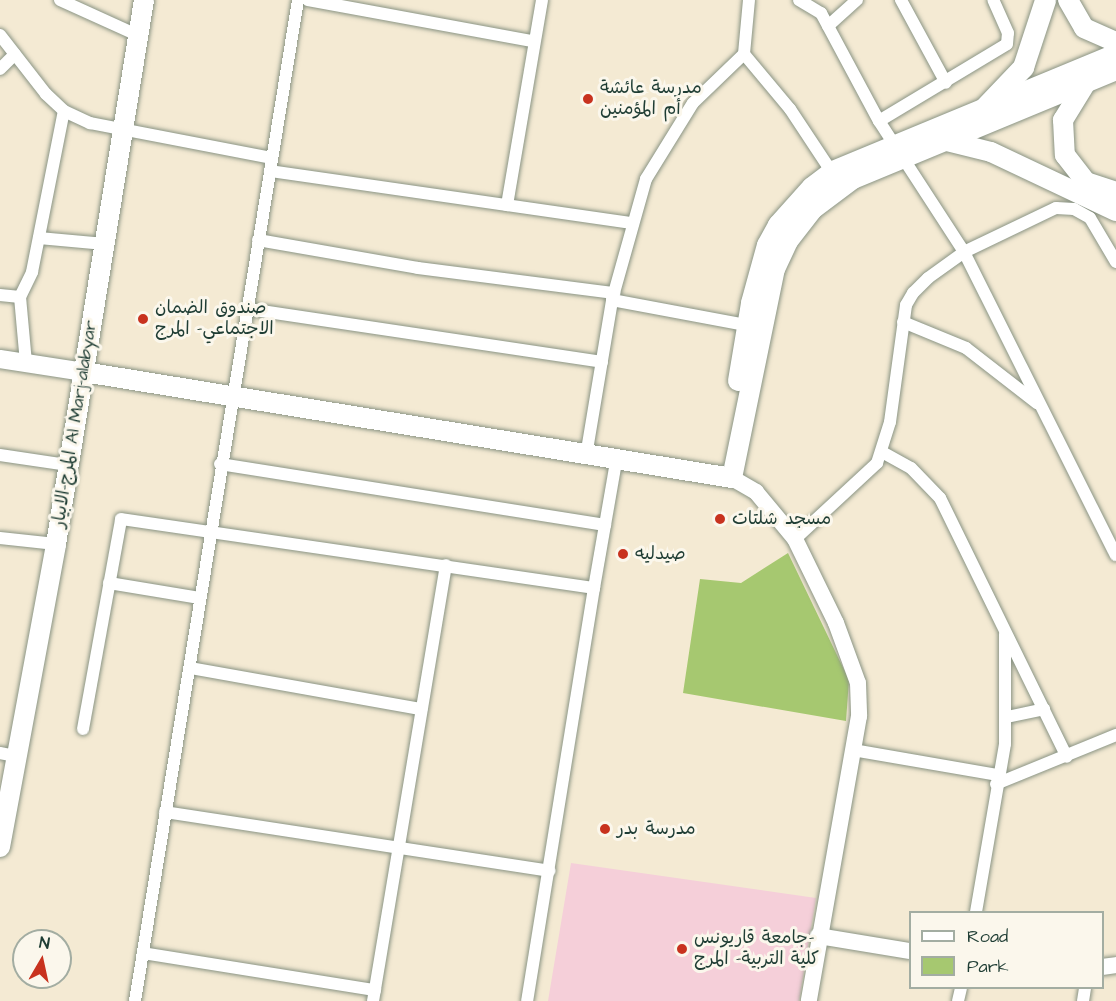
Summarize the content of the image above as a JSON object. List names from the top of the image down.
{
  "streets": {
    "main road": ["المرج-الابيار Al Marj-alabyar"]
  },
  "places": [
    "مدرسة عائشة أم المؤمنين",
    "صندوق الضمان الاجتماعي- المرج",
    "مسجد شلتات",
    "صيدليه",
    "مدرسة بدر",
    "جامعة قاريونس- كلية التربية- المرج"
  ],
  "legend": ["Road", "Park"],
  "north": "top"
}
